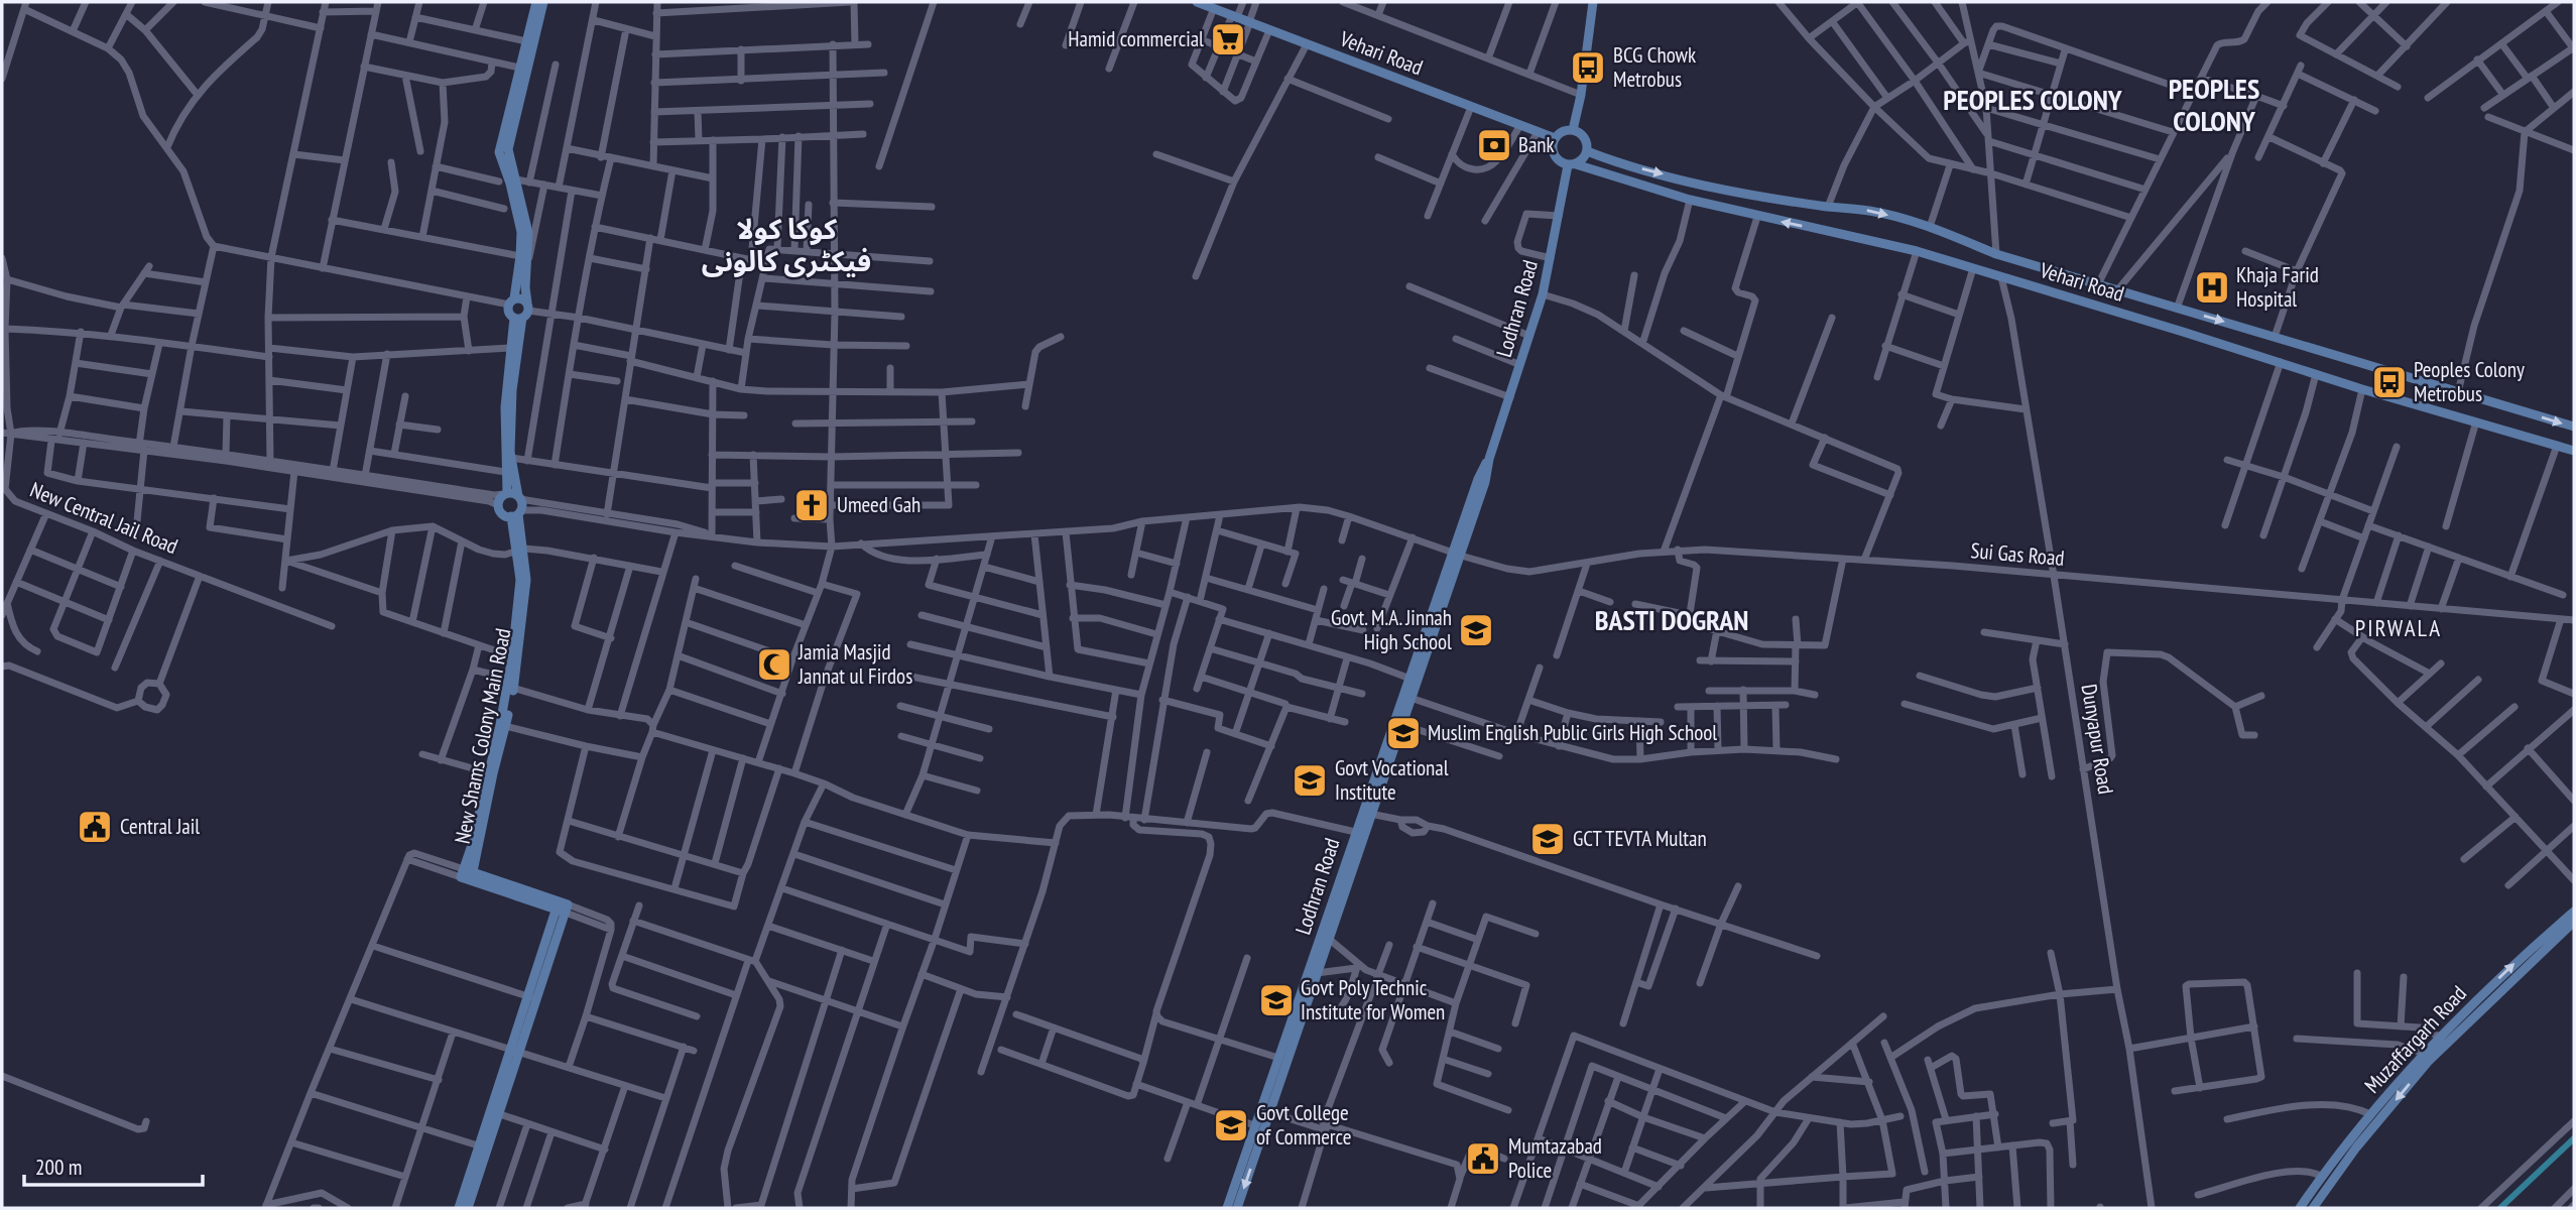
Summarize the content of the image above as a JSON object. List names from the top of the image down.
{
  "streets": {
    "main road": [
      "Vehari Road",
      "Lodhran Road",
      "New Shams Colony Main Road",
      "Muzaffargarh Road"
    ],
    "street": ["New Central Jail Road", "Sui Gas Road", "Dunyapur Road"]
  },
  "crossings": [
    ["Vehari Road", "Lodhran Road"],
    ["Vehari Road", "Dunyapur Road"],
    ["Lodhran Road", "Sui Gas Road"],
    ["Sui Gas Road", "Dunyapur Road"]
  ],
  "districts": [
    "PEOPLES COLONY",
    "PEOPLES COLONY",
    "کوکا کولا فیکٹری کالونی",
    "BASTI DOGRAN",
    "PIRWALA"
  ],
  "places": {
    "supermarket": ["Hamid commercial"],
    "bus stop": ["BCG Chowk Metrobus", "Peoples Colony Metrobus"],
    "bank": ["Bank"],
    "hospital": ["Khaja Farid Hospital"],
    "church": ["Umeed Gah"],
    "school or university": [
      "Govt. M.A. Jinnah High School",
      "Muslim English Public Girls High School",
      "Govt Vocational Institute",
      "GCT TEVTA Multan",
      "Govt Poly Technic Institute for Women",
      "Govt College of Commerce"
    ],
    "mosque": ["Jamia Masjid Jannat ul Firdos"],
    "public building": ["Central Jail", "Mumtazabad Police"]
  },
  "scale_bar": "200 m"
}
